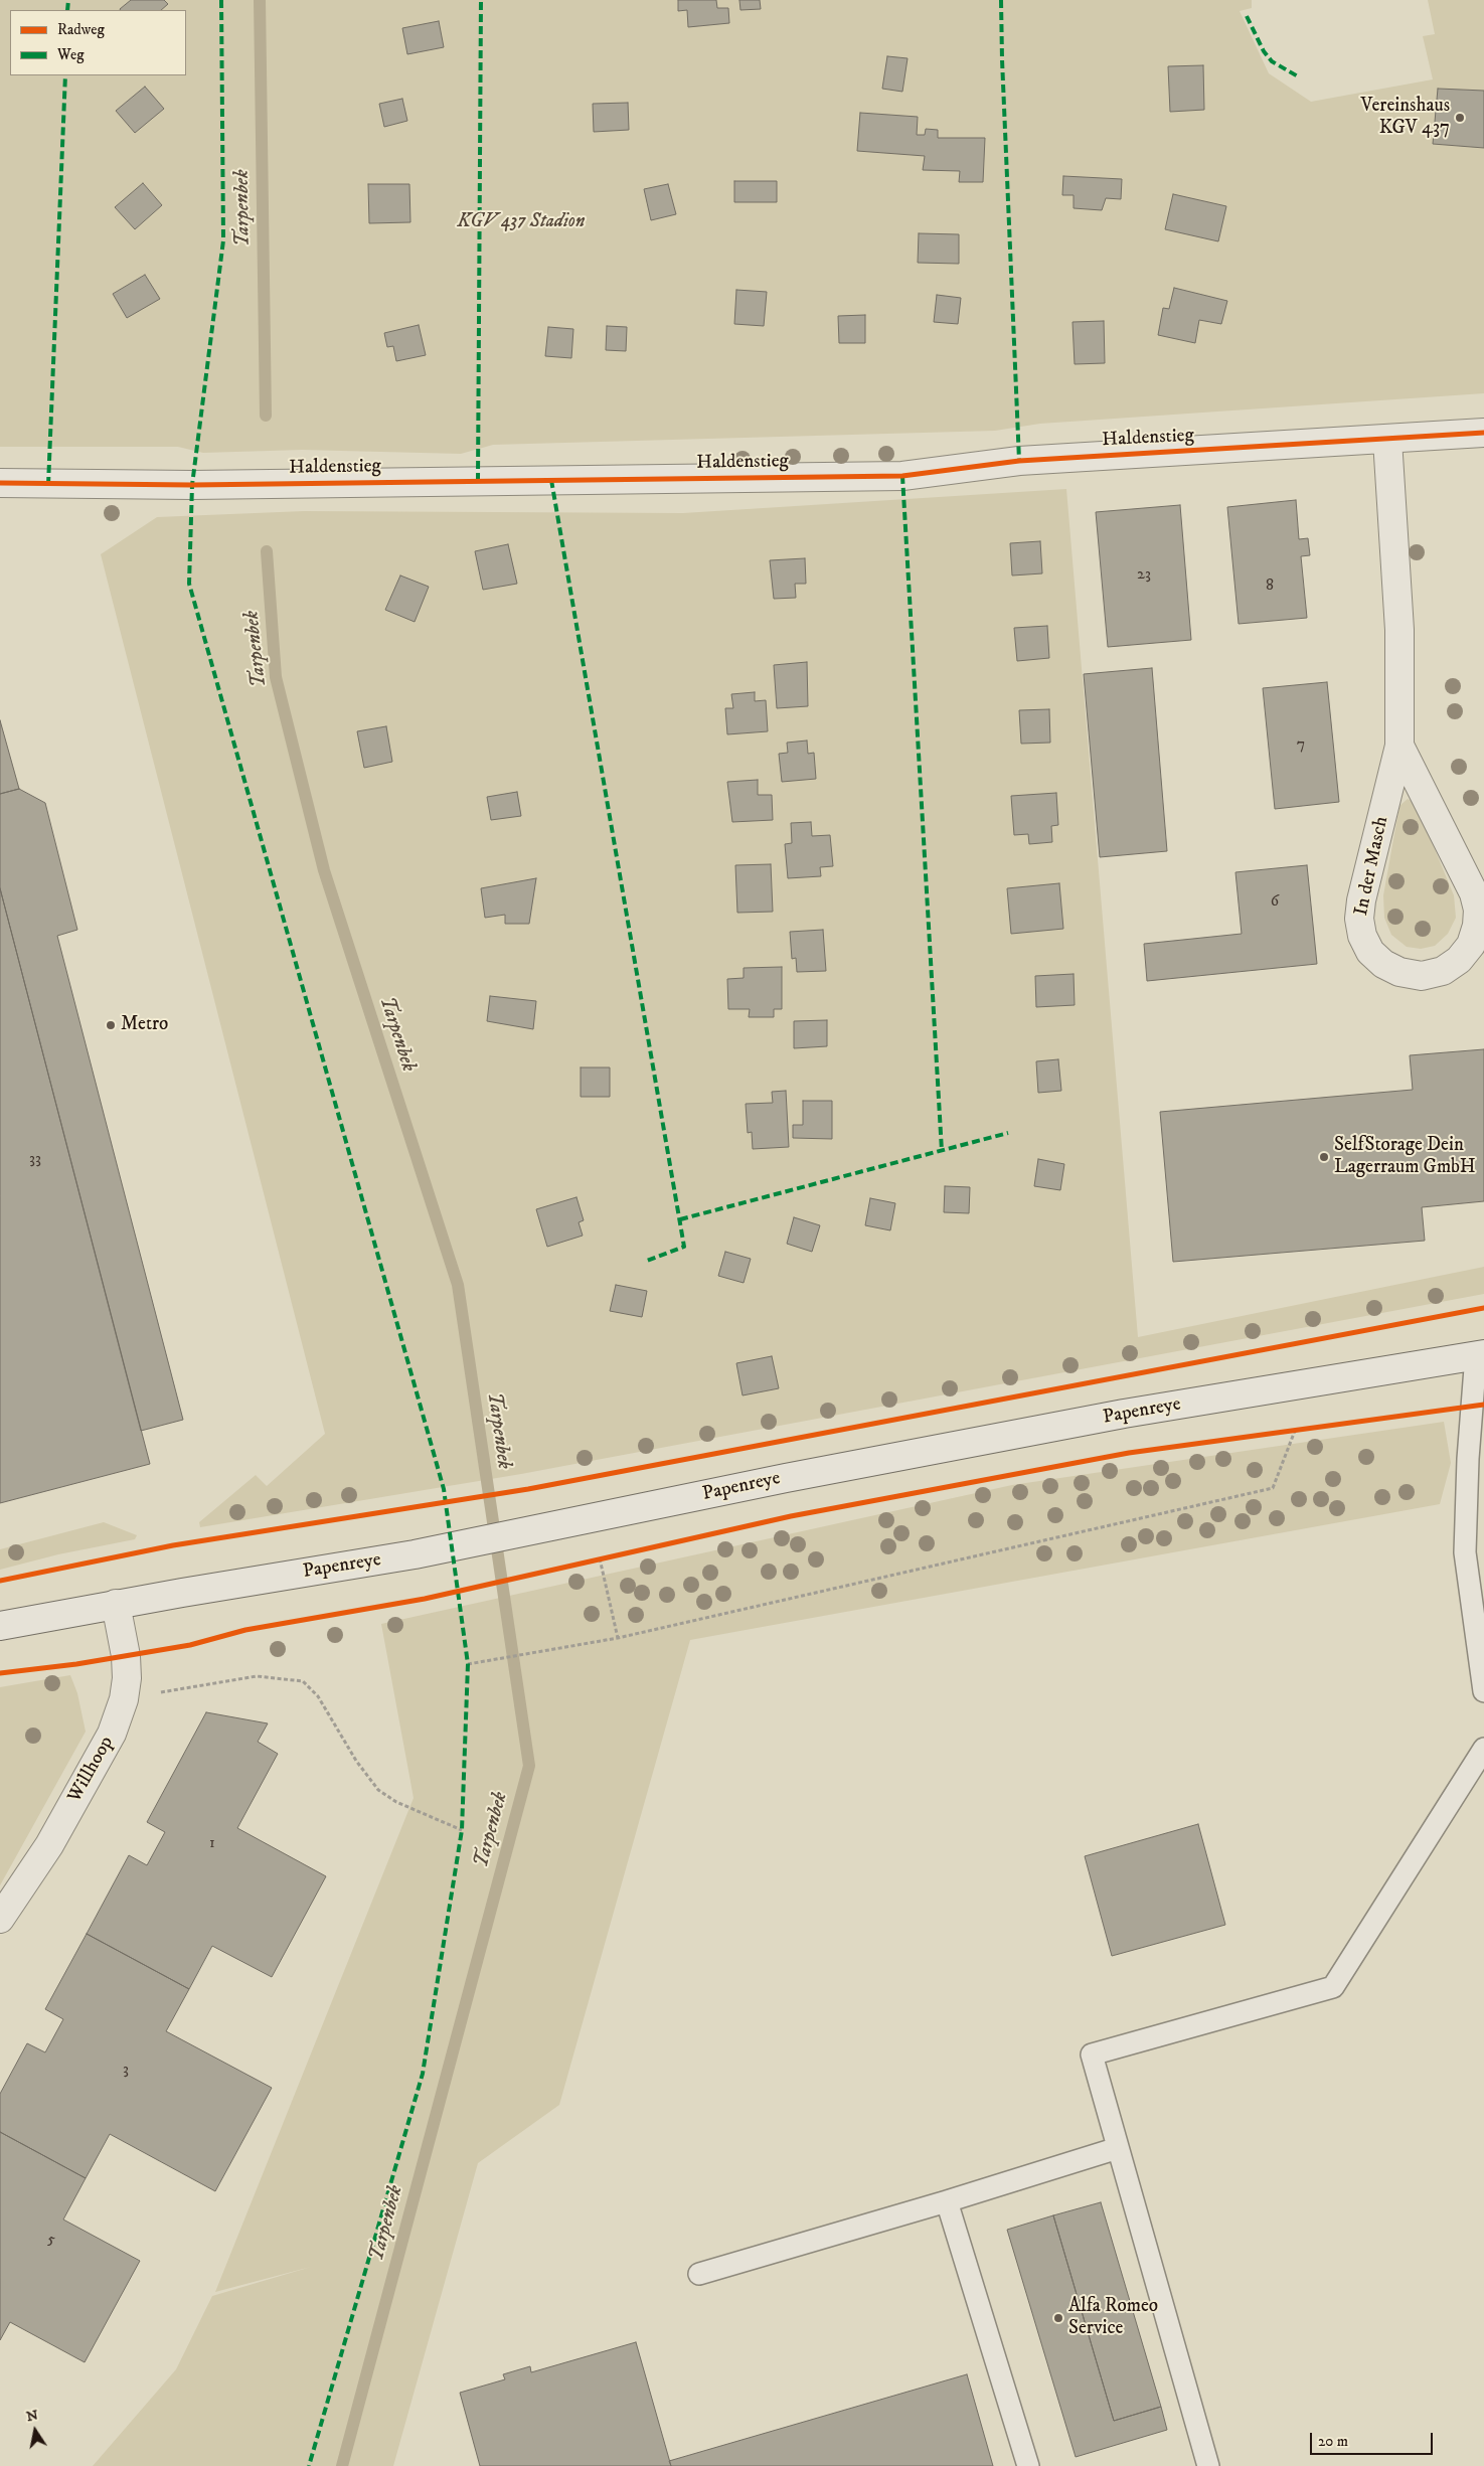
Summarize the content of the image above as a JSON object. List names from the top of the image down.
{
  "streets": {
    "street": [
      "Haldenstieg",
      "In der Masch",
      "Papenreye",
      "Willhoop"
    ]
  },
  "crossings": [
    ["Haldenstieg", "In der Masch"],
    ["Papenreye", "Willhoop"]
  ],
  "water": ["Tarpenbek"],
  "parks": ["KGV 437 Stadion"],
  "places": [
    "Vereinshaus KGV 437",
    "Metro",
    "SelfStorage Dein Lagerraum GmbH",
    "Alfa Romeo Service"
  ],
  "house_numbers": [
    "23",
    "8",
    "7",
    "6",
    "33",
    "1",
    "3",
    "5"
  ],
  "legend": ["Radweg", "Weg"],
  "scale_bar": "20 m",
  "north": "top"
}
